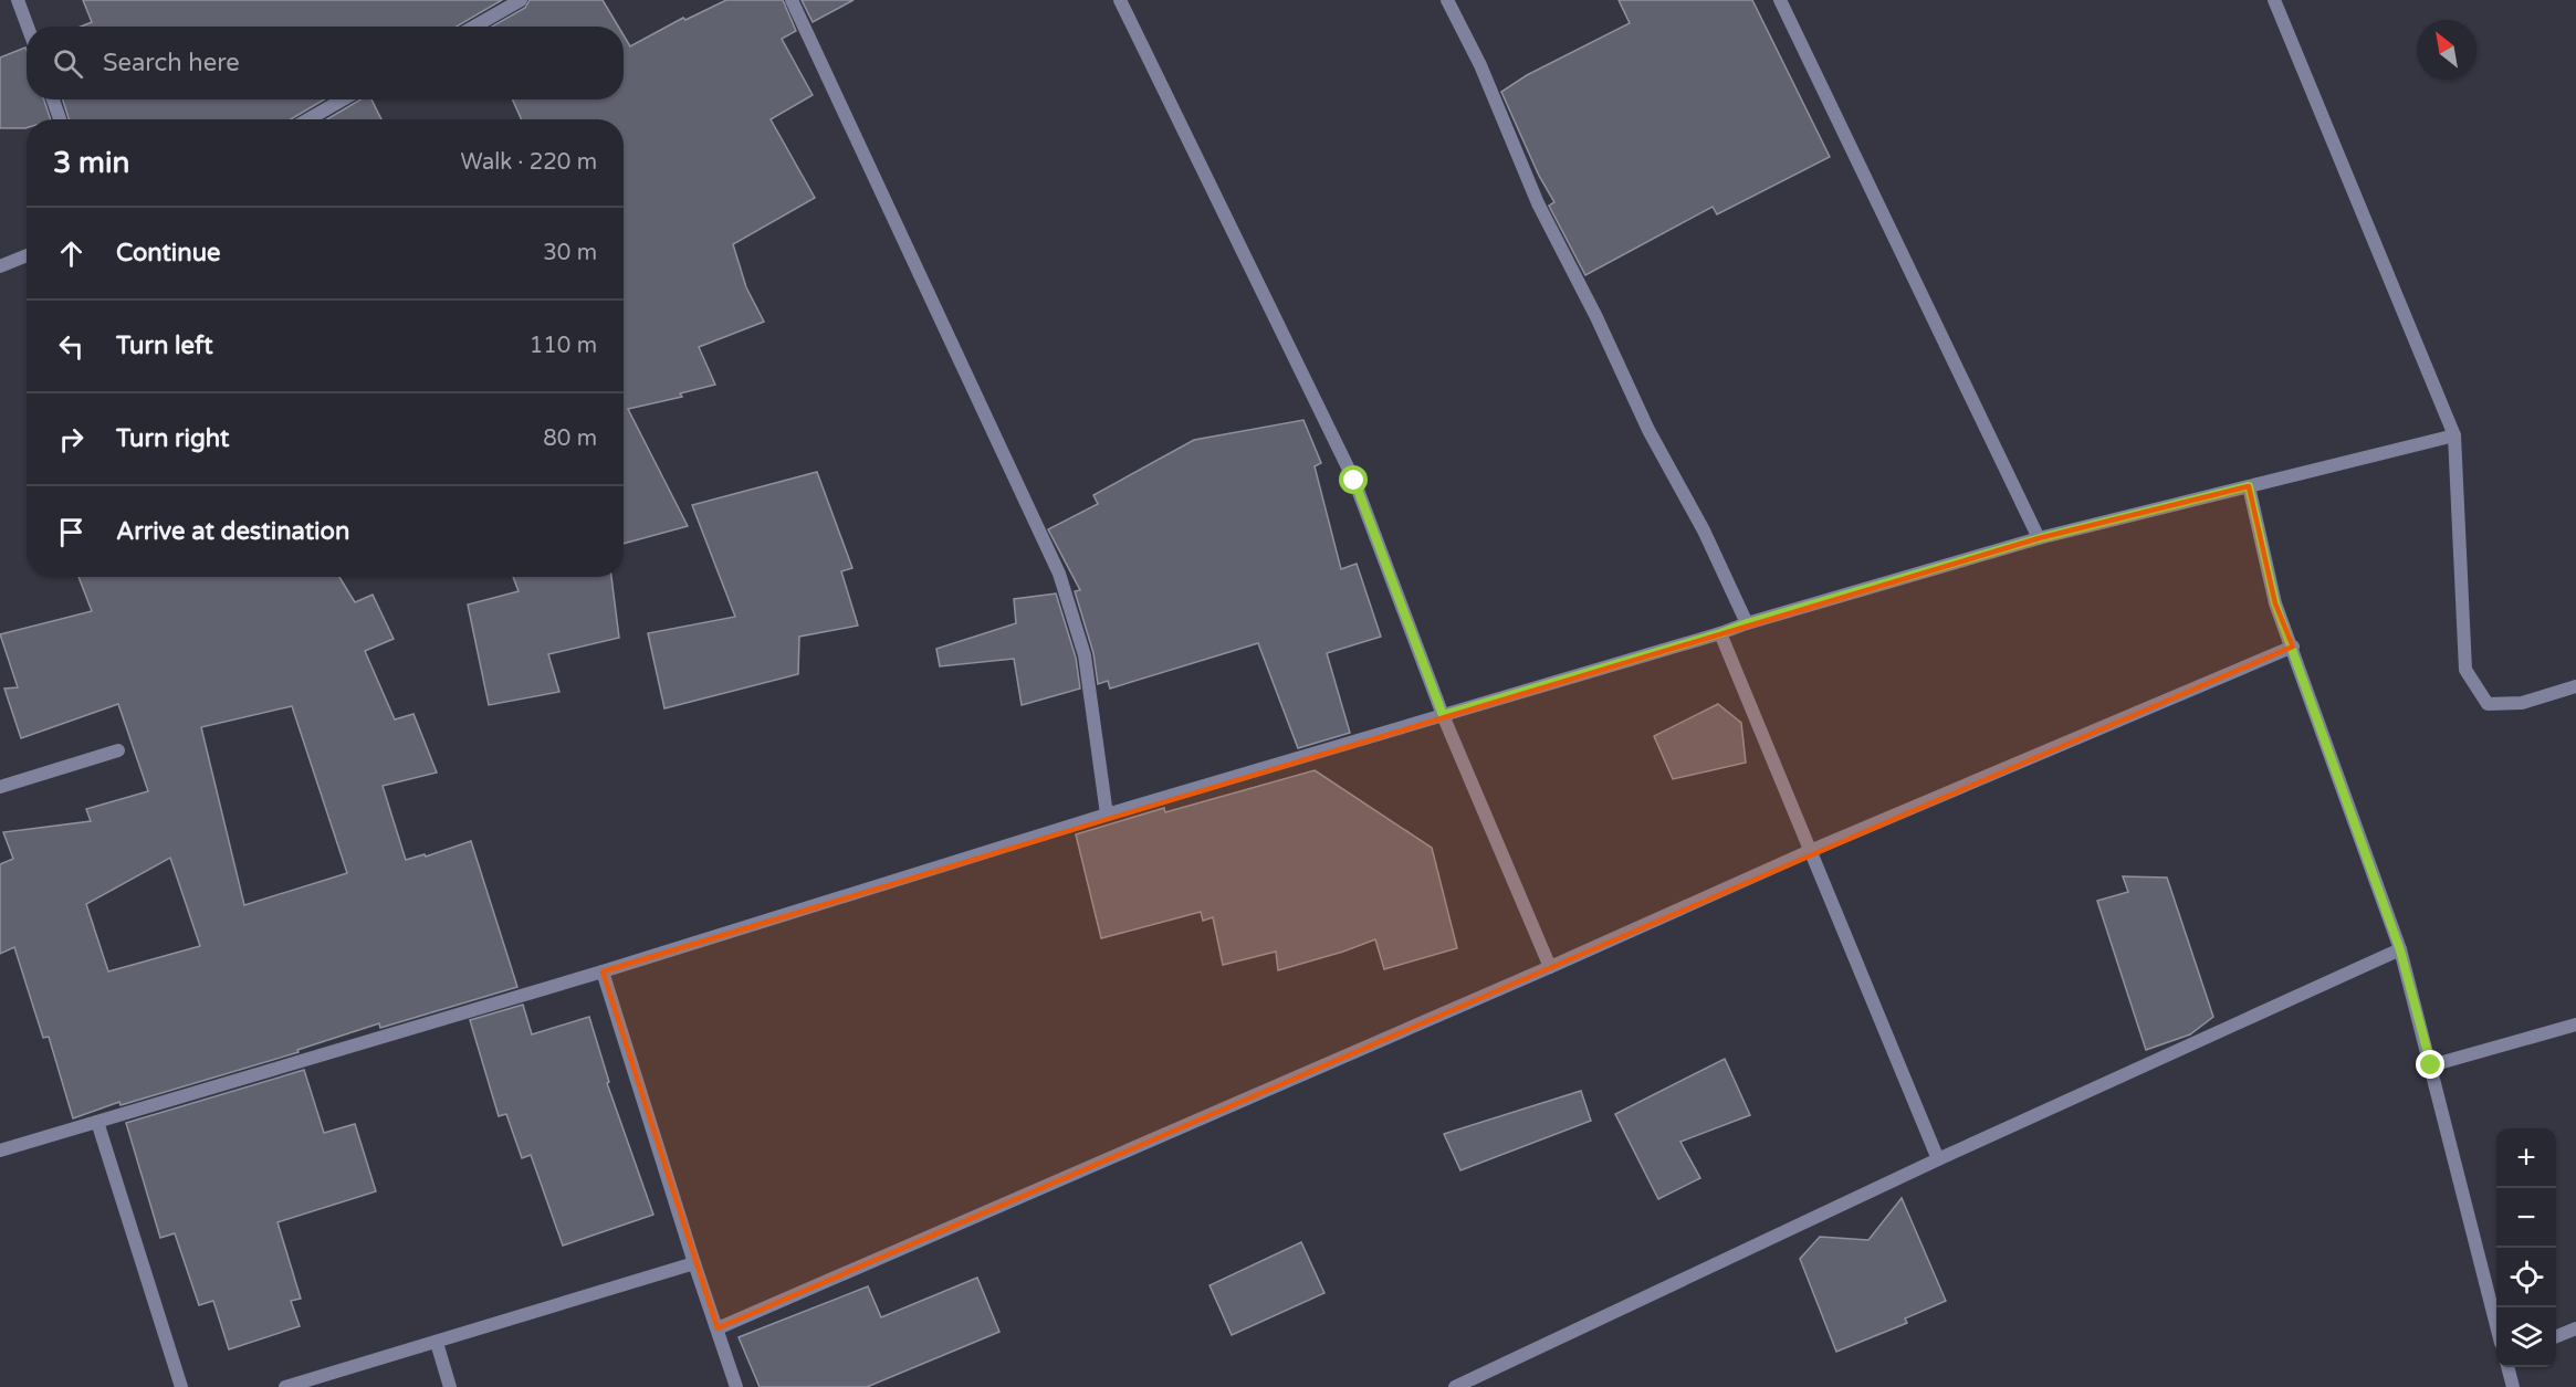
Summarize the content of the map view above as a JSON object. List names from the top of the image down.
{
  "north": "top left",
  "page": {
    "search": "Search here",
    "heading": ["3 min", "Walk · 220 m"],
    "list": [
      ["Continue", "30 m"],
      ["Turn left", "110 m"],
      ["Turn right", "80 m"],
      "Arrive at destination"
    ],
    "map_buttons": ["+", "−"]
  }
}
